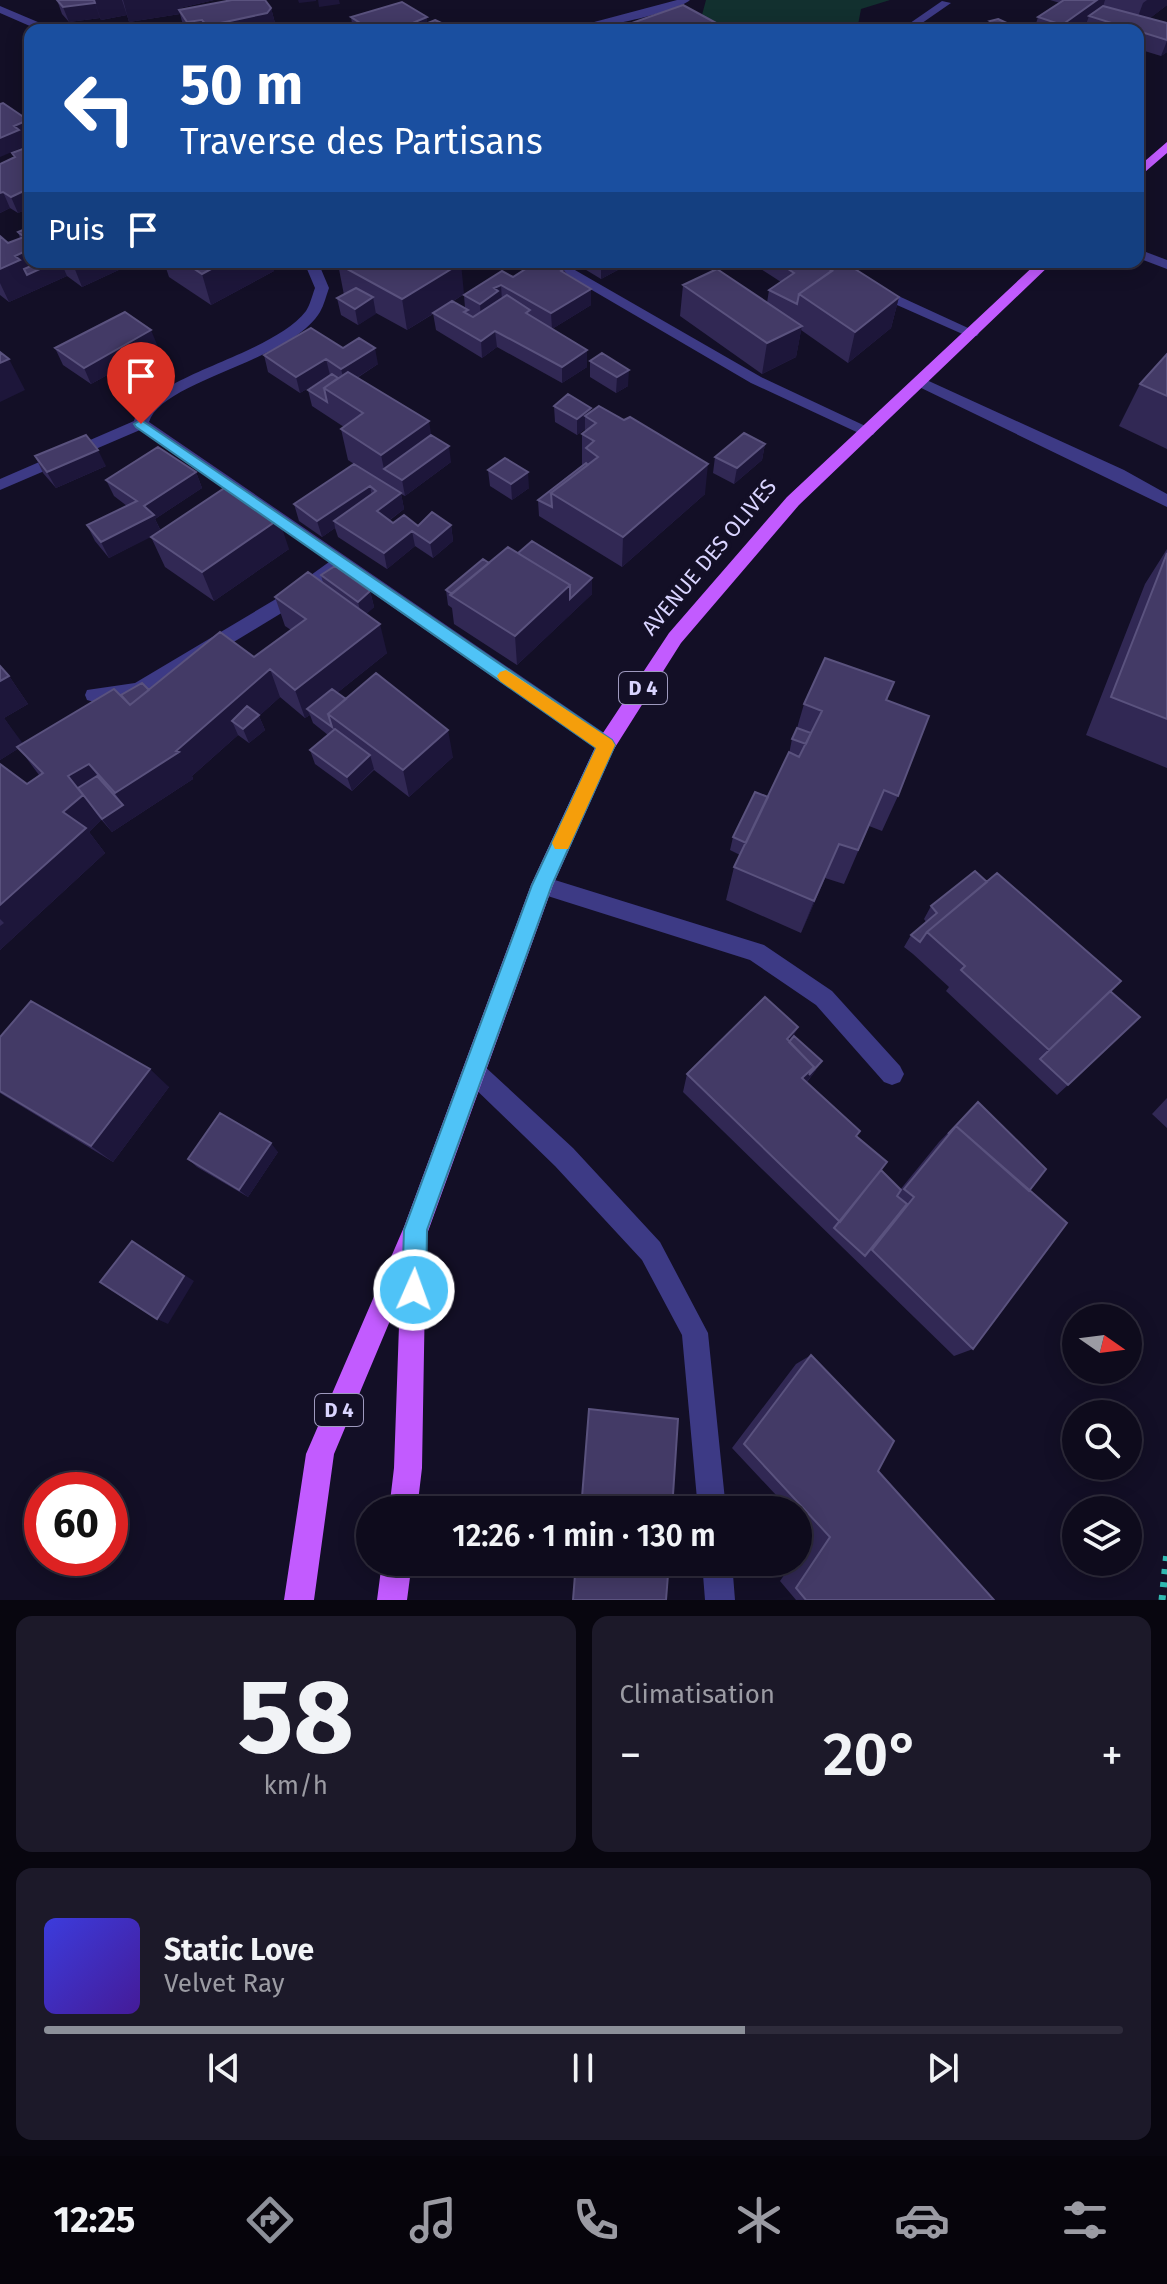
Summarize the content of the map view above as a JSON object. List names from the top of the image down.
{
  "streets": {
    "main road": ["AVENUE DES OLIVES", "D 4"]
  },
  "north": "right",
  "page": {
    "turn": ["50 m", "Traverse des Partisans"],
    "then": "Puis",
    "limit": "60",
    "trip": "12:26 · 1 min · 130 m",
    "tile": [
      ["58", "km/h"],
      "Climatisation"
    ],
    "heat": ["−", "20°", "+"],
    "song": ["Static Love", "Velvet Ray"],
    "tabs": "12:25"
  }
}
